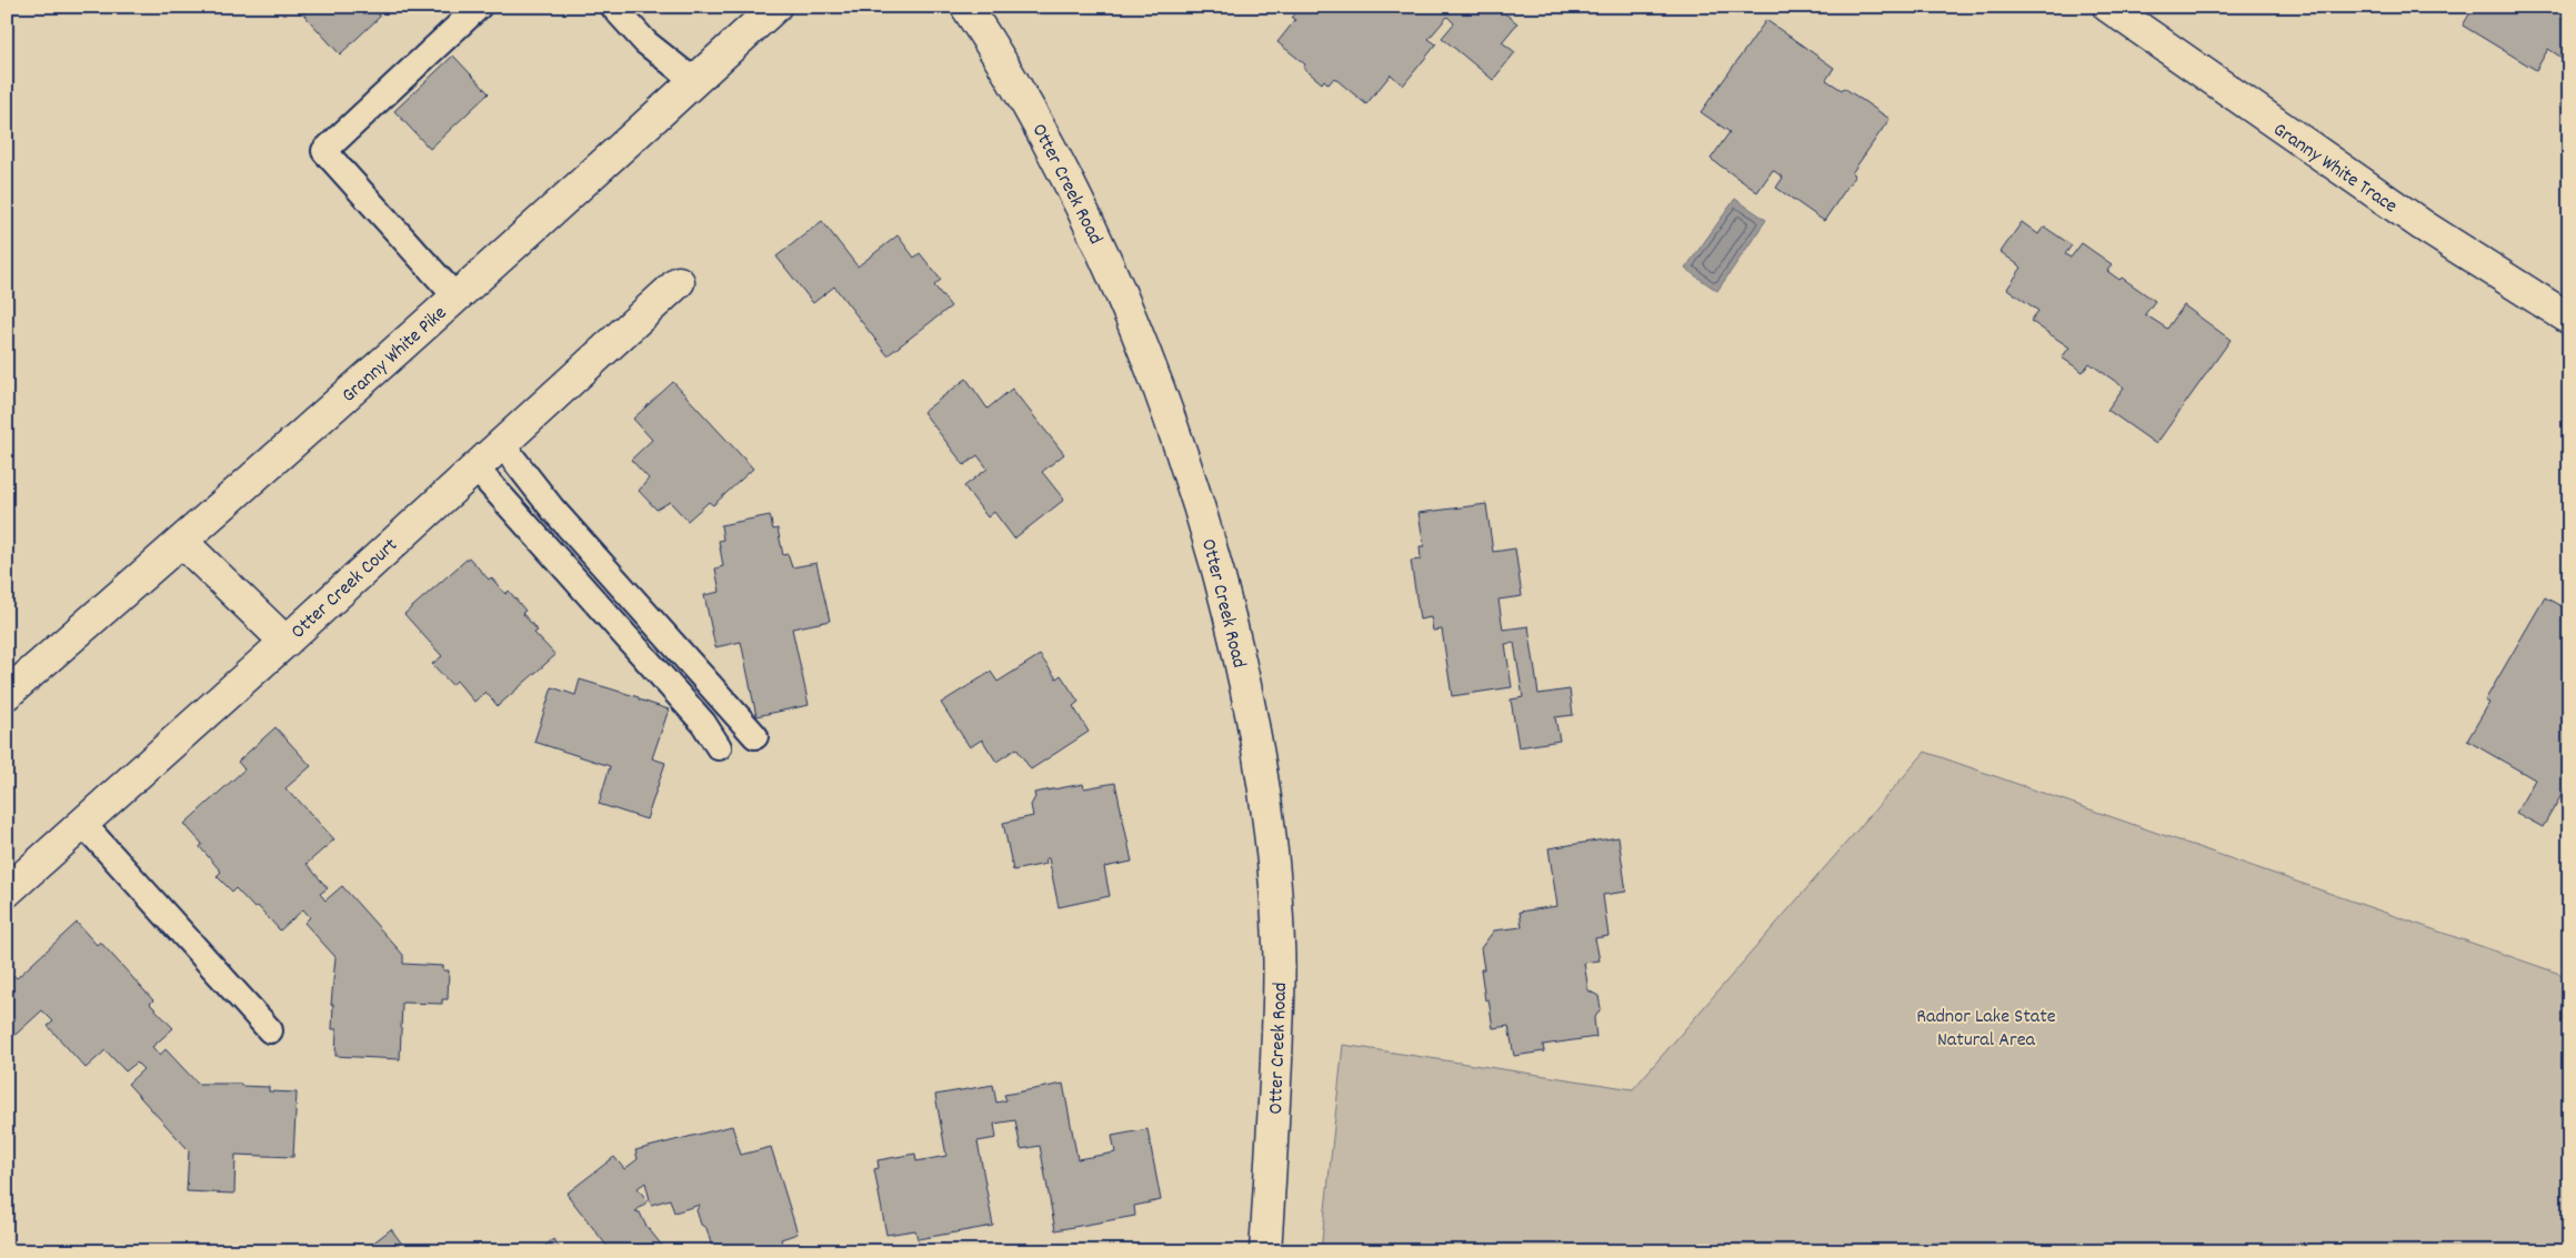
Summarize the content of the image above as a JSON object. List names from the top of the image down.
{
  "streets": {
    "street": [
      "Granny White Trace",
      "Otter Creek Road",
      "Granny White Pike",
      "Otter Creek Court"
    ]
  },
  "parks": ["Radnor Lake State Natural Area"]
}
